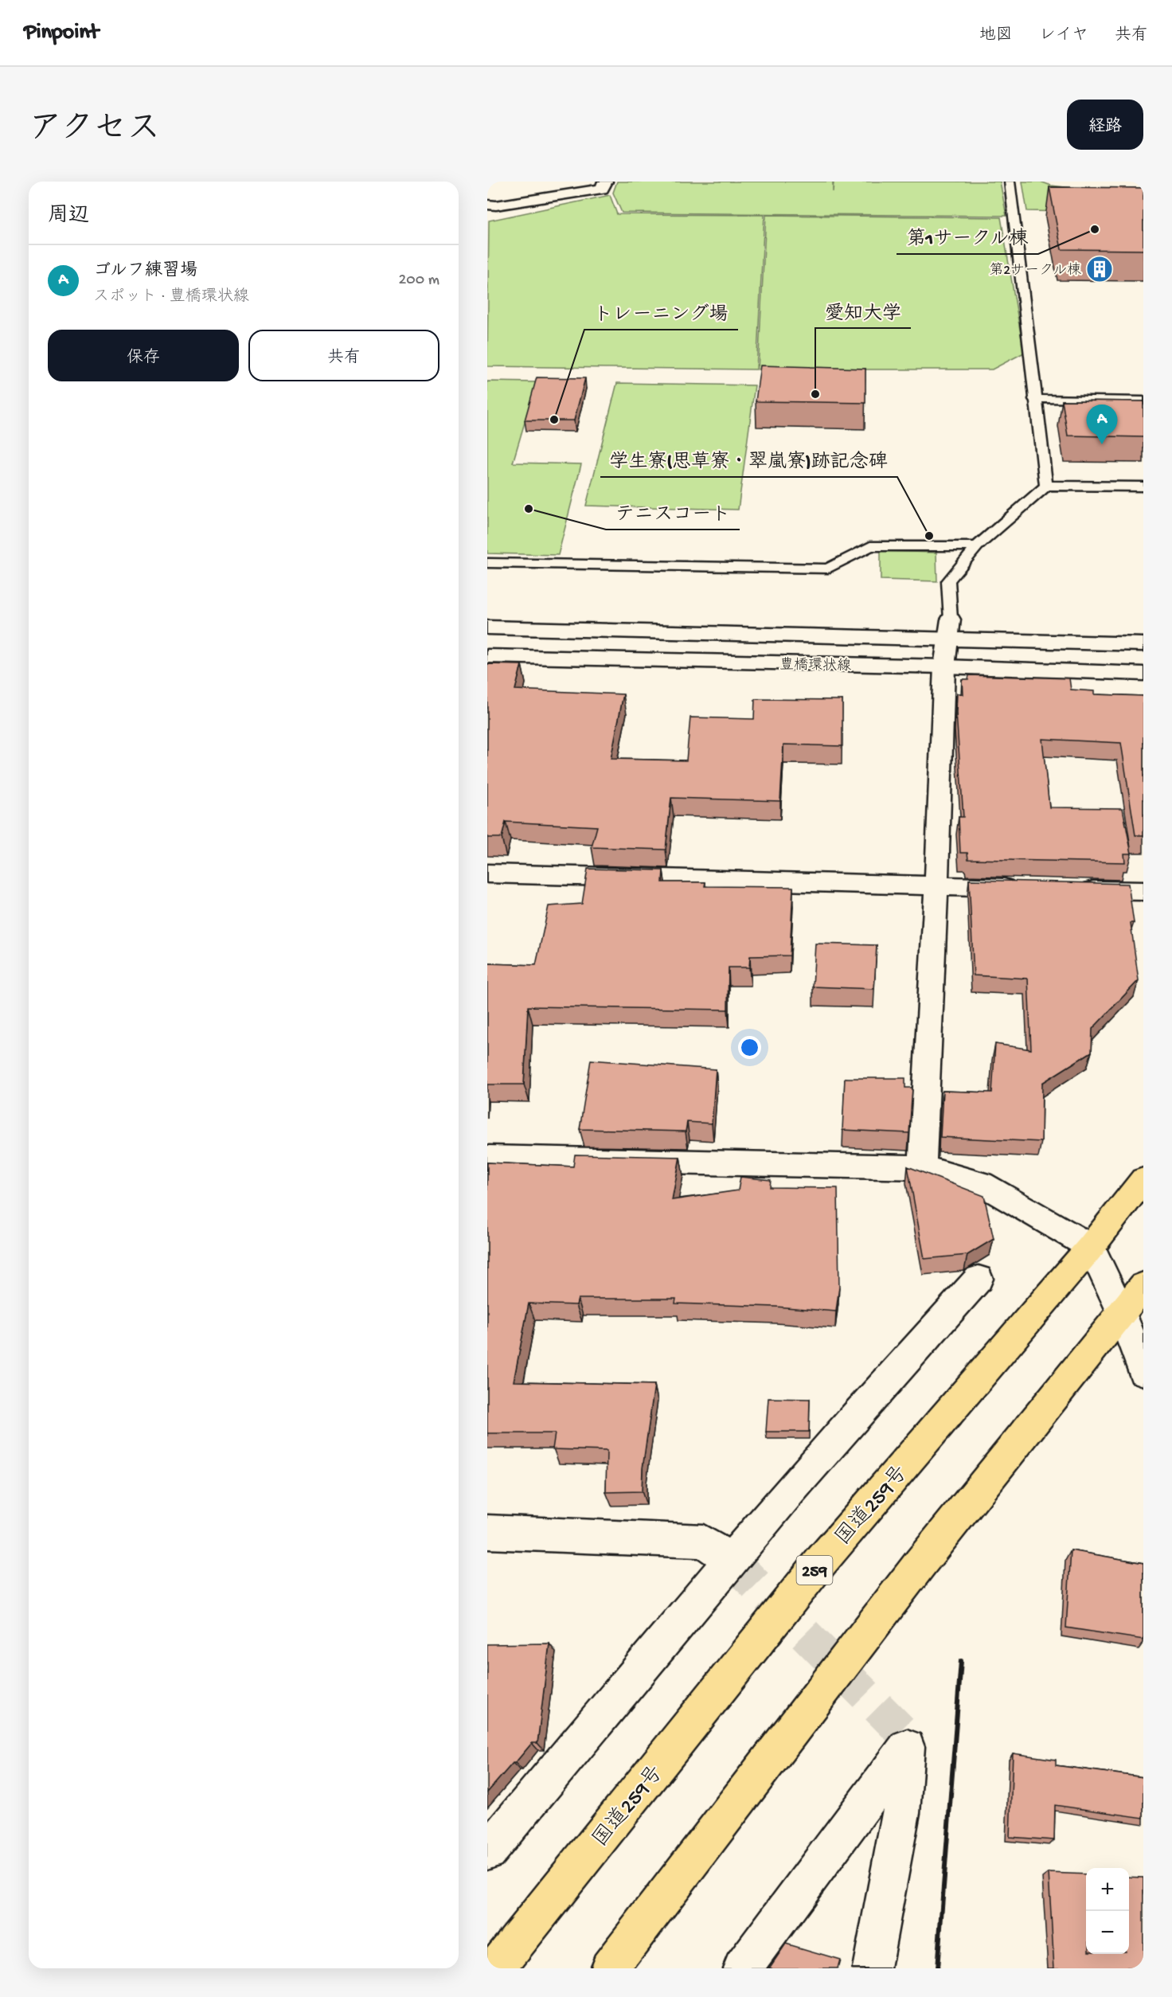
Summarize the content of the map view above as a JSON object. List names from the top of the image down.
{
  "streets": {
    "highway": ["国道259号", "259"],
    "street": ["豊橋環状線"]
  },
  "places": {
    "other": [
      "第1サークル棟",
      "愛知大学",
      "トレーニング場",
      "テニスコート",
      "学生寮(思草寮・翠嵐寮)跡記念碑"
    ],
    "building": ["第2サークル棟"]
  },
  "page": {
    "header": "Pinpoint",
    "nav": ["地図", "レイヤ", "共有"],
    "title": "アクセス",
    "buttons": [
      "経路",
      ["保存", "共有"]
    ],
    "heading": "周辺",
    "list": [
      {
        "mark": "A",
        "name": "ゴルフ練習場",
        "note": "スポット · 豊橋環状線",
        "value": "200 m"
      }
    ],
    "pins": "A",
    "map_buttons": ["+", "−"]
  }
}
